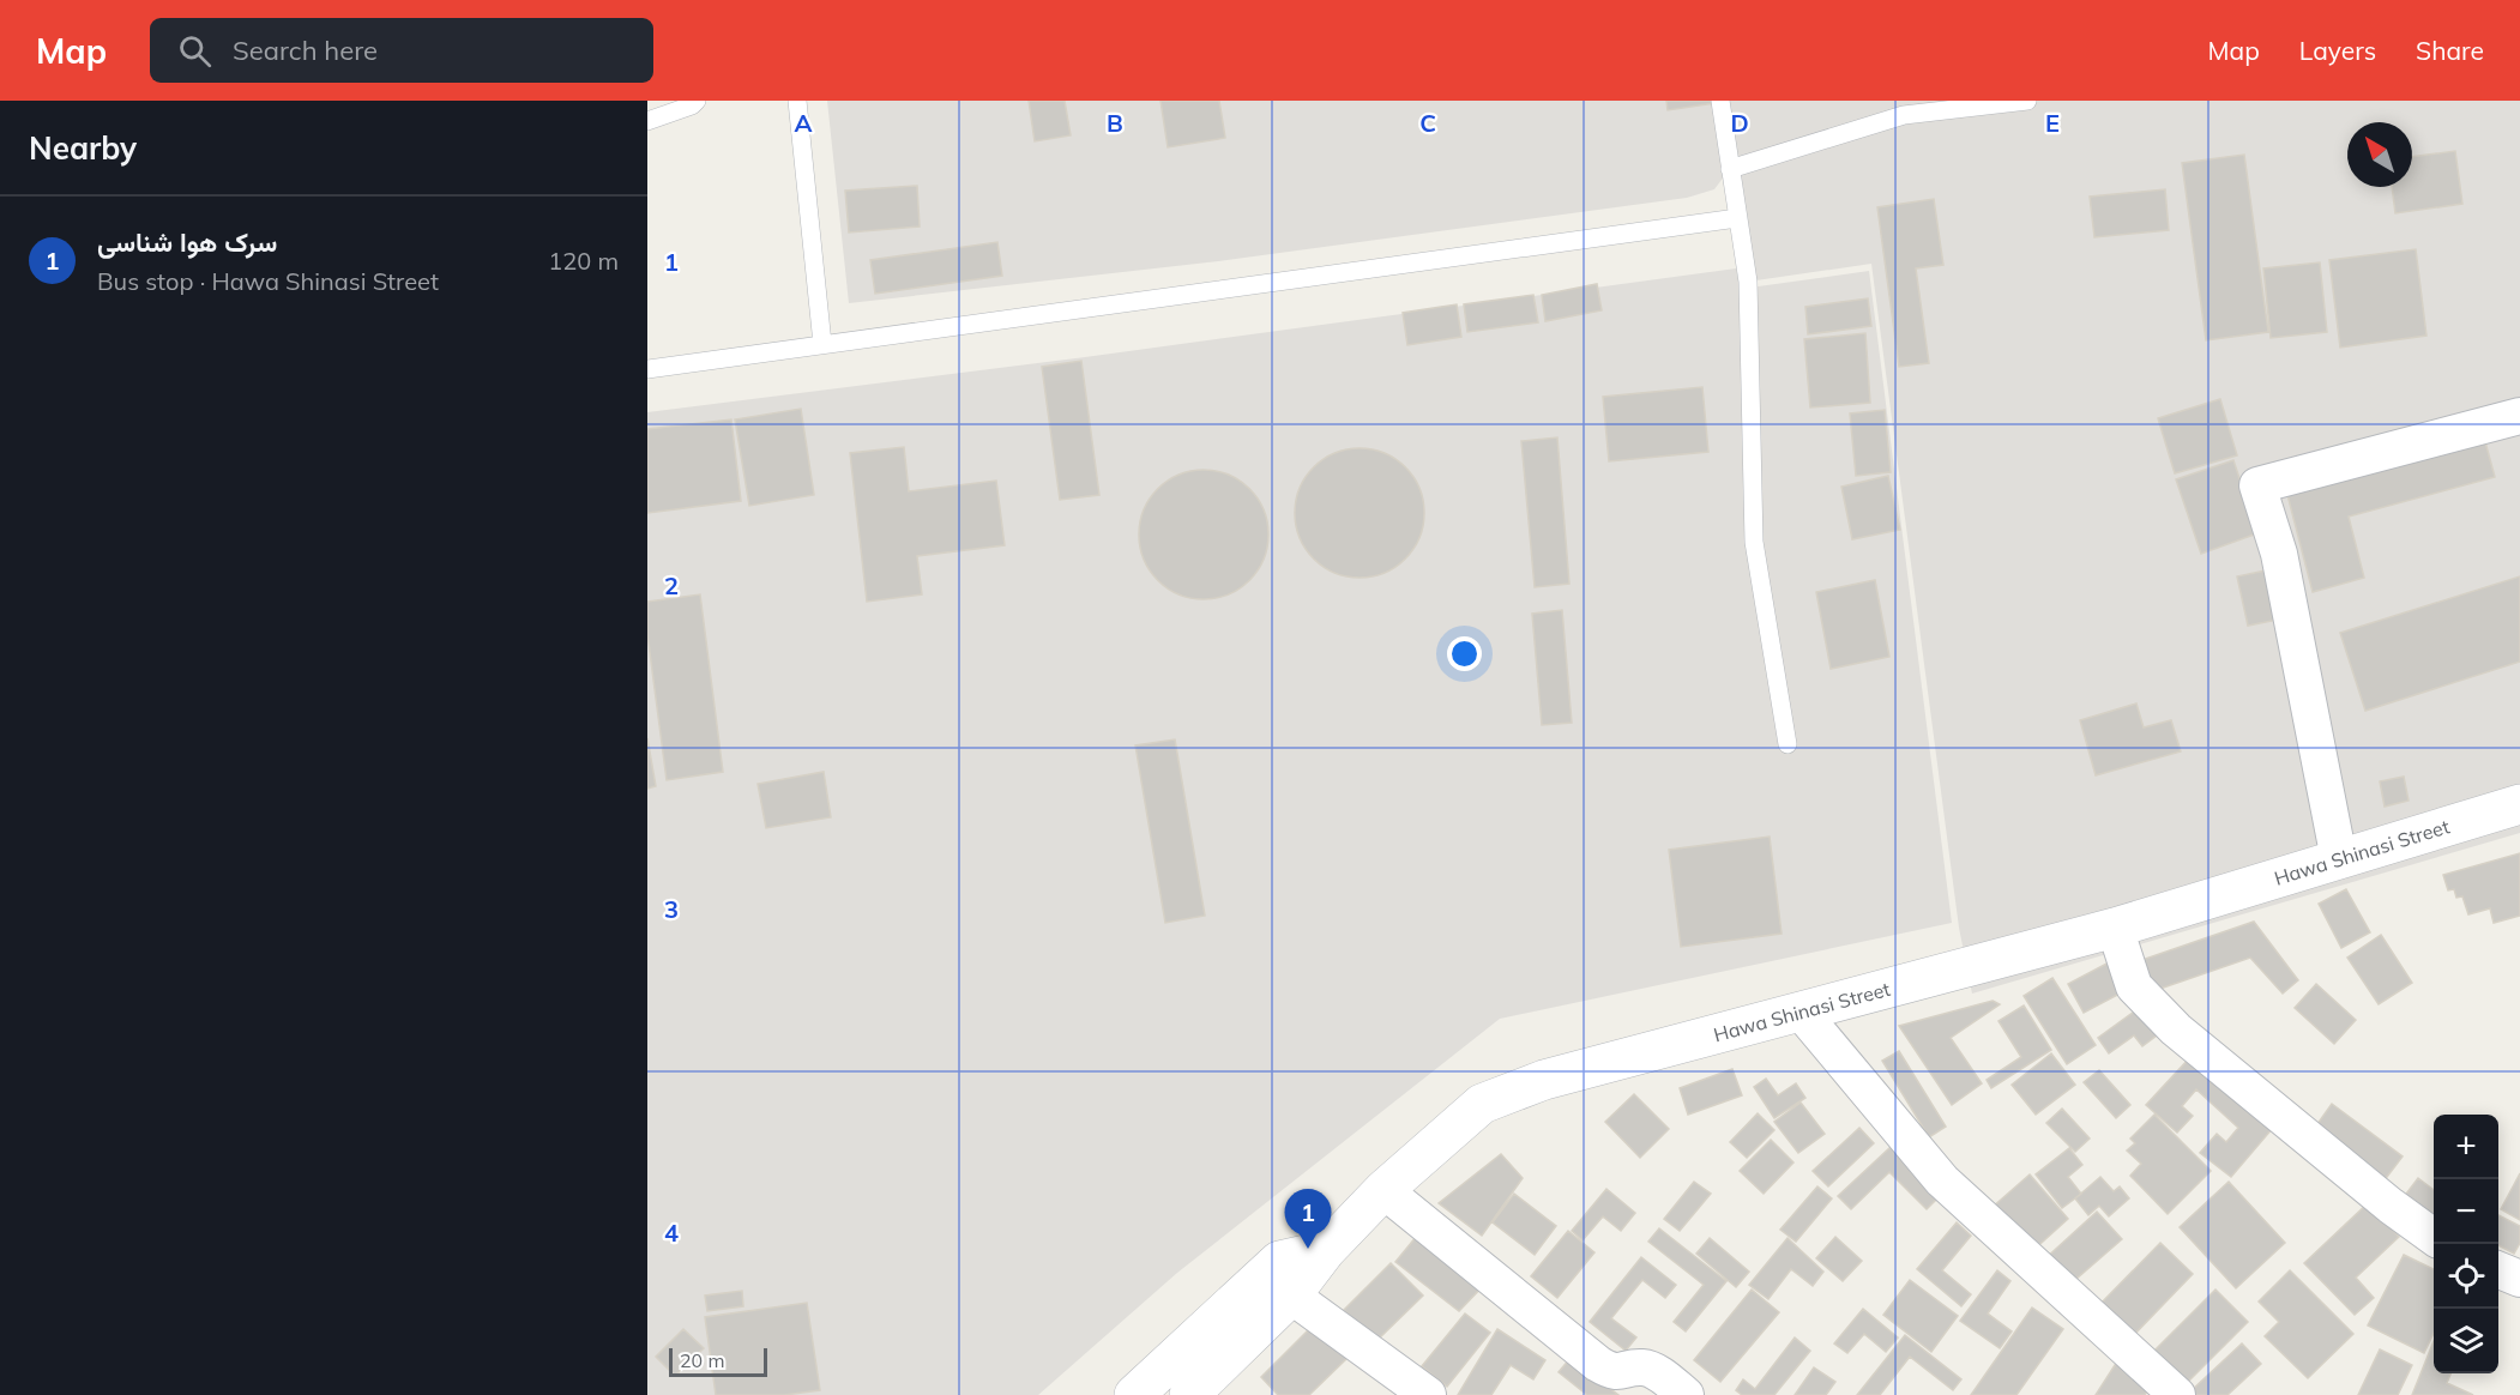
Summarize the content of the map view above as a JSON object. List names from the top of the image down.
{
  "streets": {
    "street": ["Hawa Shinasi Street"]
  },
  "scale_bar": "20 m",
  "north": "top left",
  "page": {
    "header": "Map",
    "search": "Search here",
    "nav": ["Map", "Layers", "Share"],
    "heading": "Nearby",
    "list": [
      {
        "mark": "1",
        "name": "سرک هوا شناسی",
        "note": "Bus stop · Hawa Shinasi Street",
        "value": "120 m"
      }
    ],
    "map_buttons": ["+", "−"],
    "pins": "1",
    "scale": "20 m"
  },
  "grid": {
    "columns": [
      "A",
      "B",
      "C",
      "D",
      "E"
    ],
    "rows": [
      "1",
      "2",
      "3",
      "4"
    ]
  }
}
